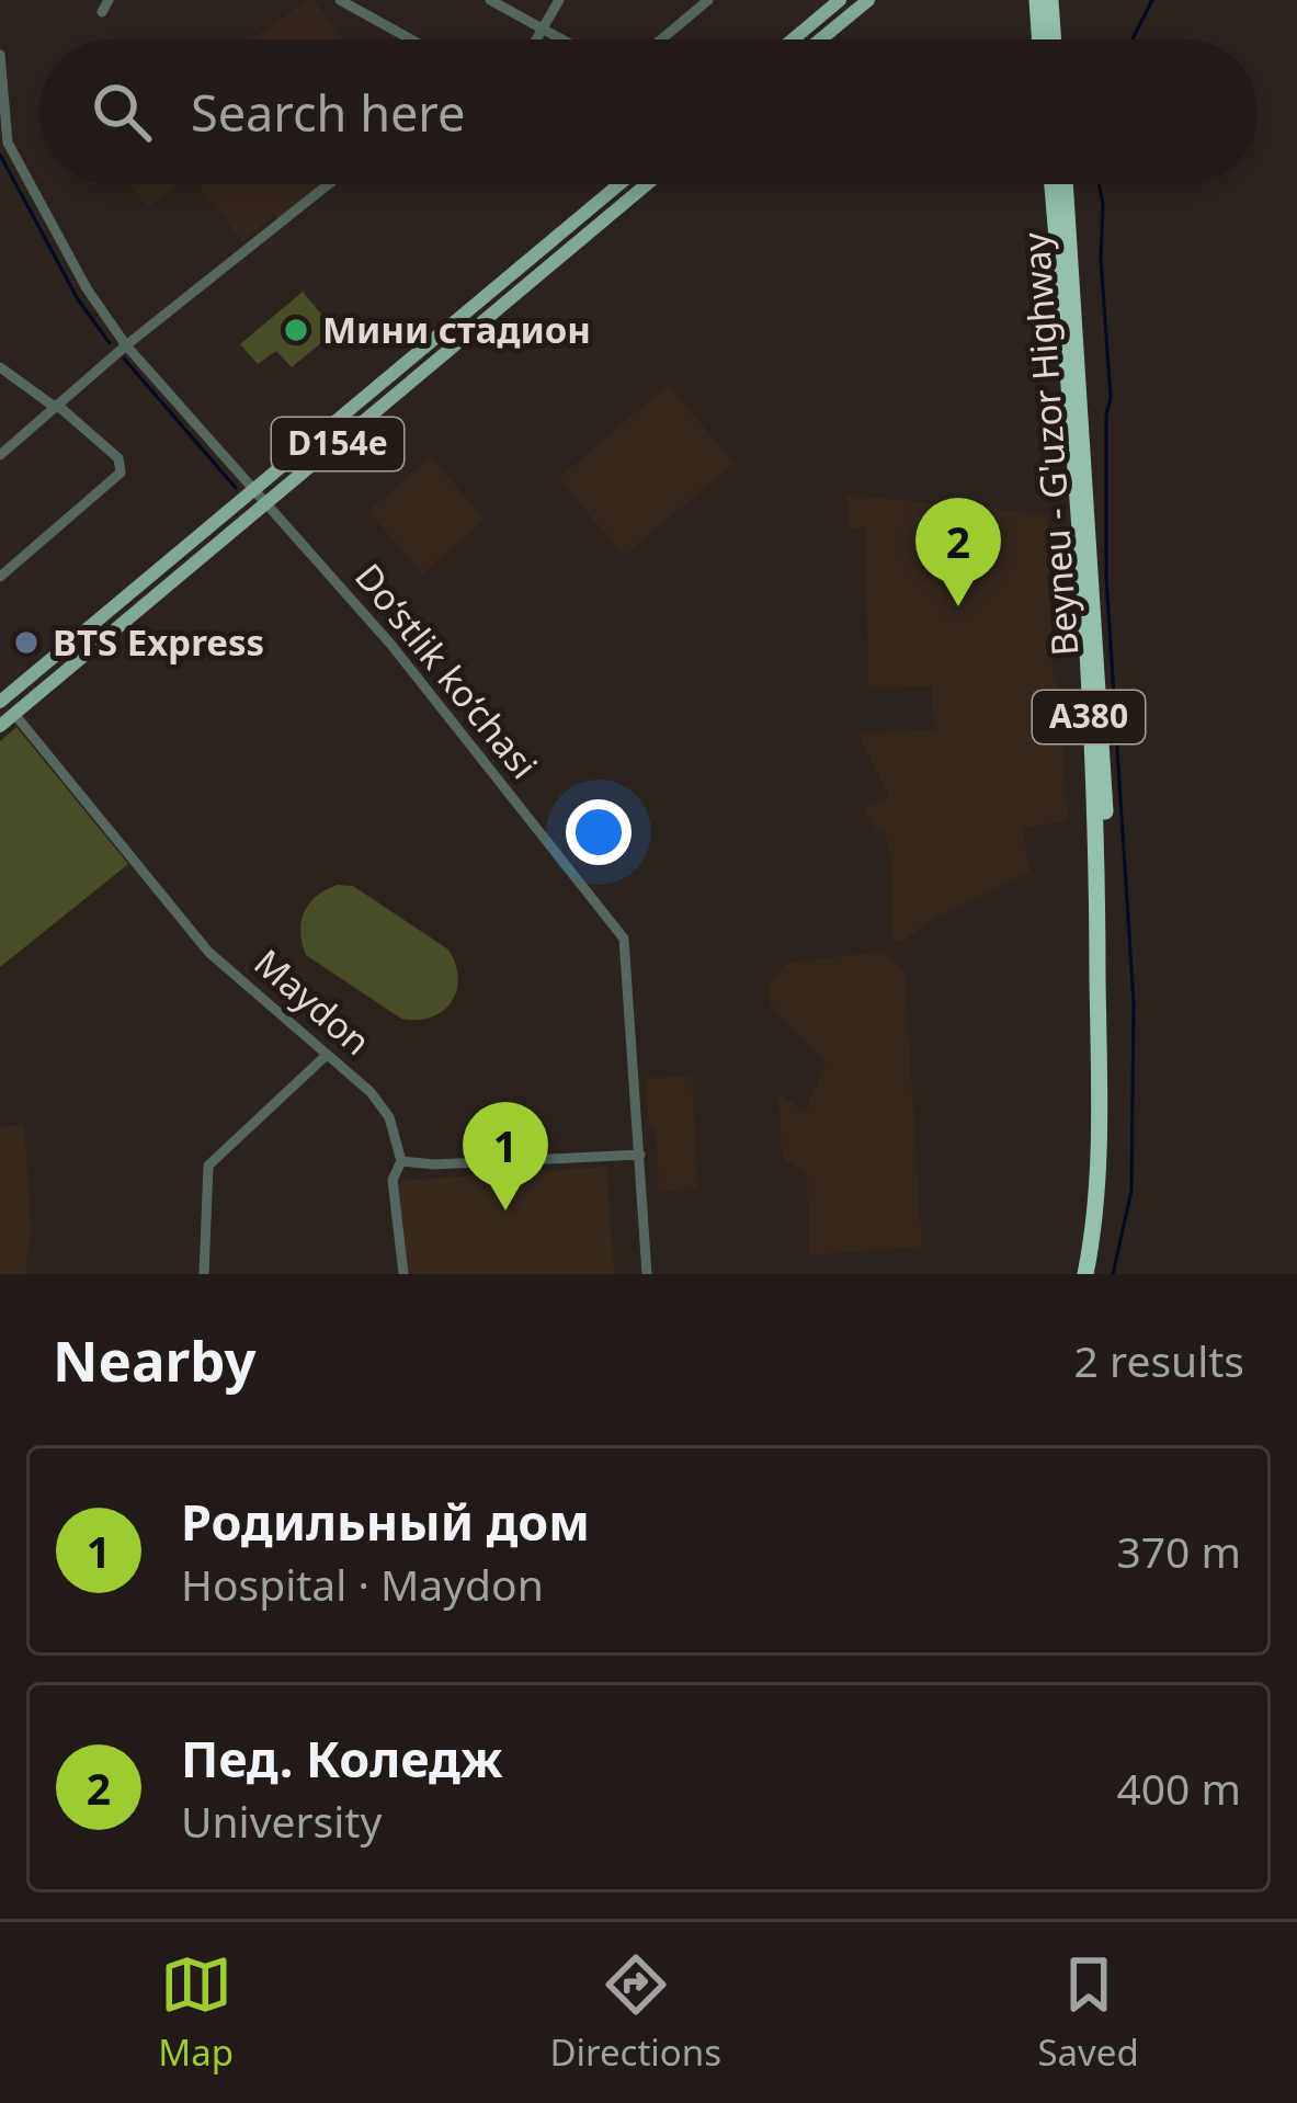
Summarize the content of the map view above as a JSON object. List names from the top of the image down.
{
  "streets": {
    "highway": ["Beyneu - G'uzor Highway", "A380"],
    "main road": ["D154e"],
    "street": ["Do‘stlik ko‘chasi", "Maydon"]
  },
  "crossings": [
    ["D154e", "Do‘stlik ko‘chasi"],
    ["D154e", "Maydon"],
    ["Beyneu - G'uzor Highway", "A380"]
  ],
  "places": ["Мини стадион", "BTS Express"],
  "page": {
    "search": "Search here",
    "pins": ["2", "1"],
    "heading": ["Nearby", "2 results"],
    "list": [
      {
        "mark": "1",
        "name": "Родильный дом",
        "note": "Hospital · Maydon",
        "value": "370 m"
      },
      {
        "mark": "2",
        "name": "Пед. Коледж",
        "note": "University",
        "value": "400 m"
      }
    ],
    "nav": ["Map", "Directions", "Saved"]
  }
}
